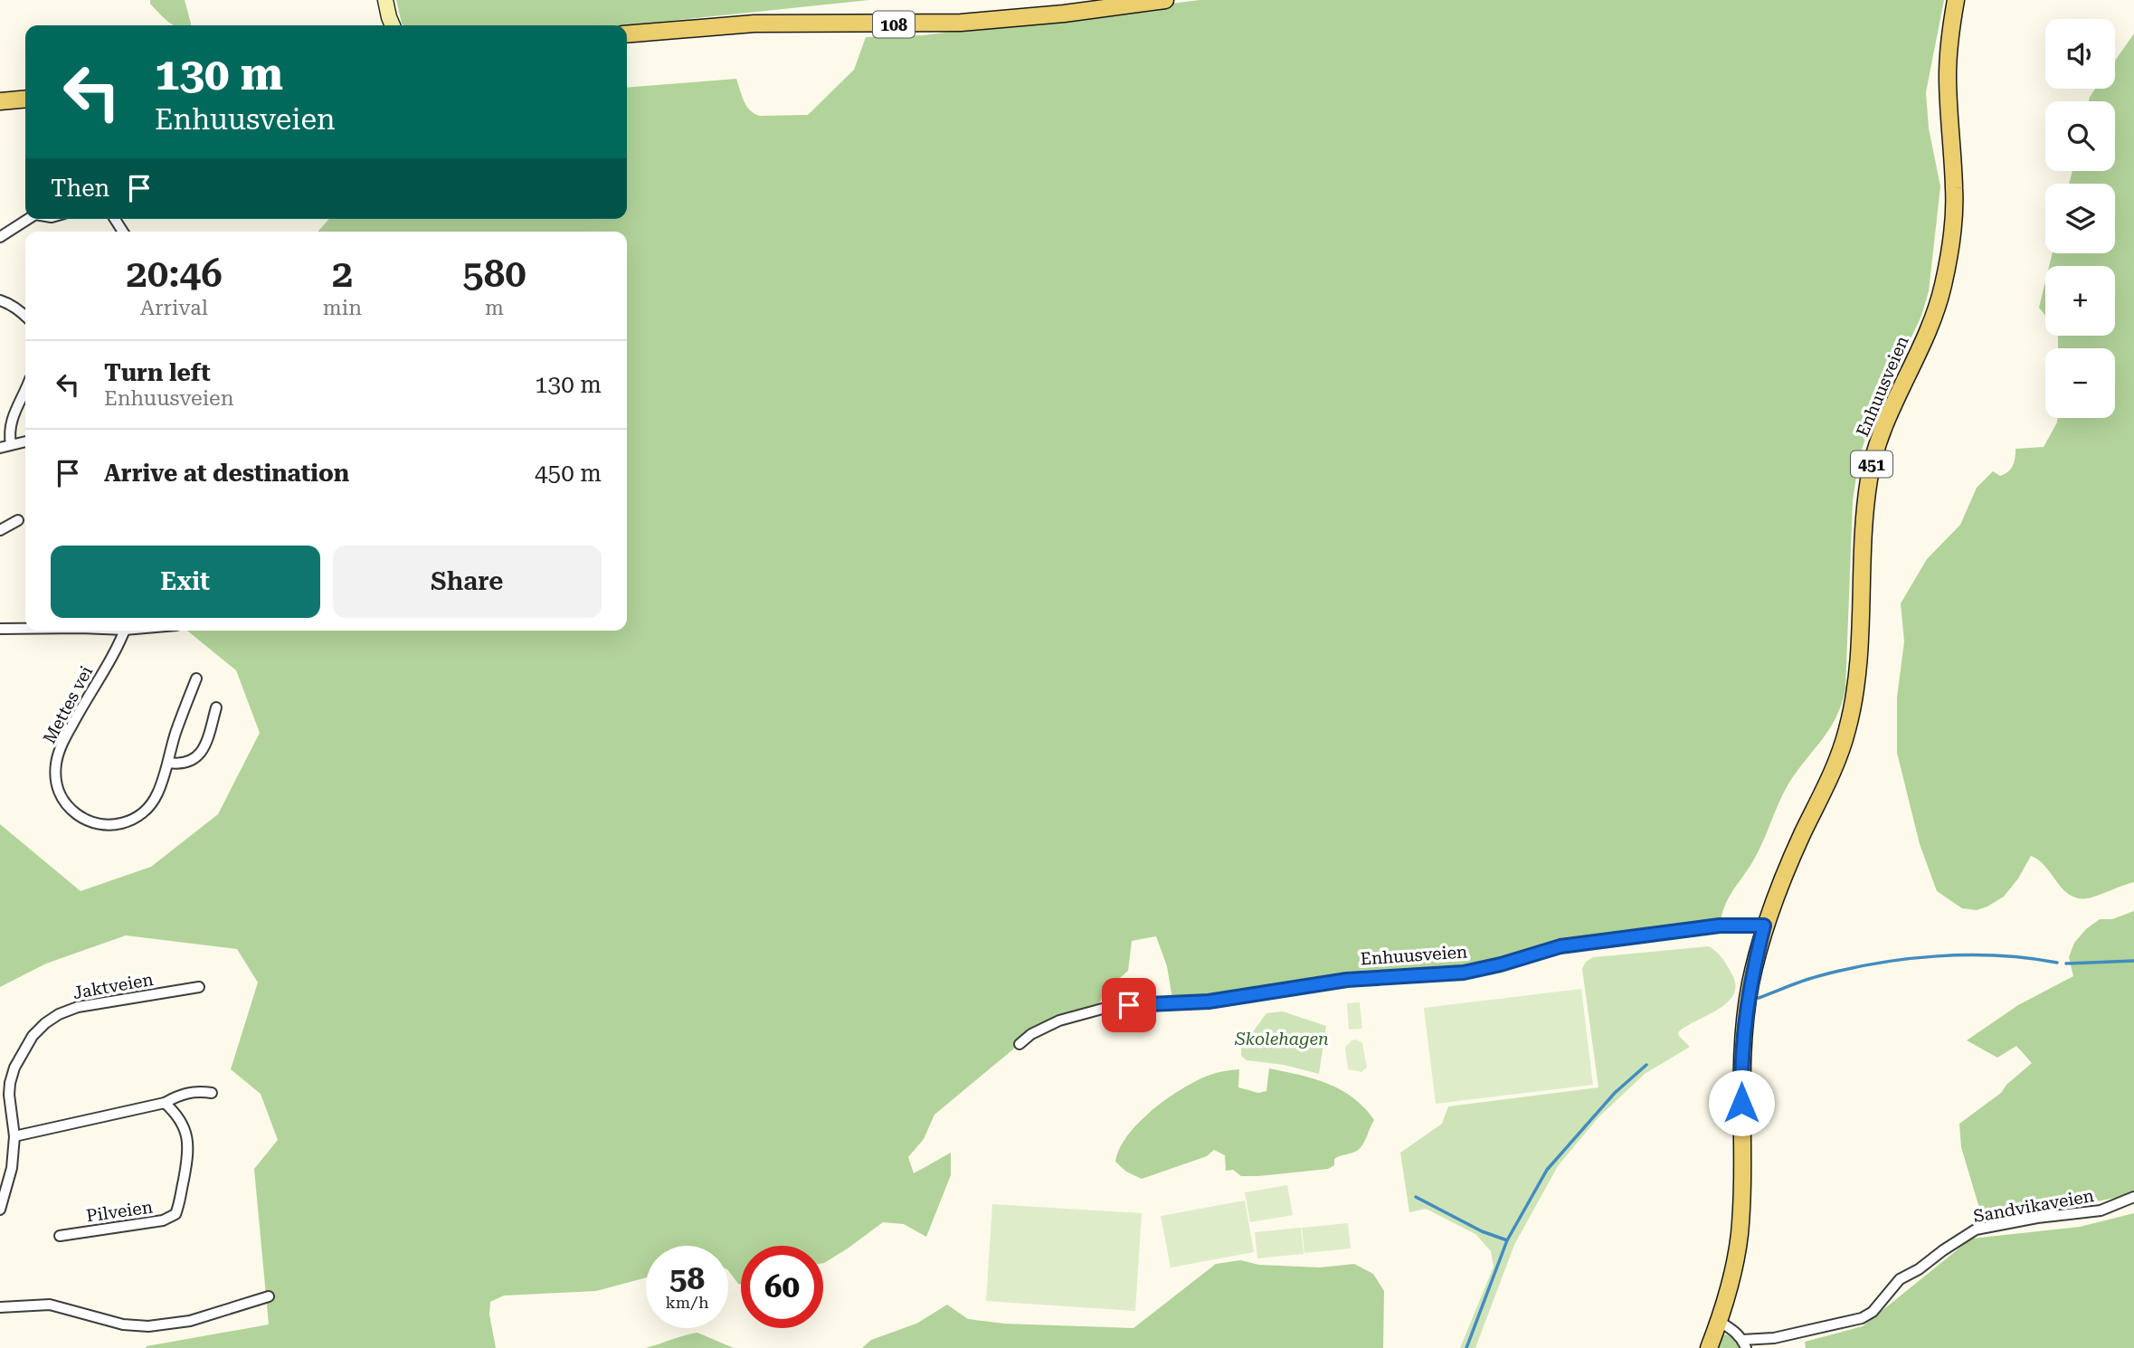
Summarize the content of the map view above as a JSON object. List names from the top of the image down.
{
  "streets": {
    "main road": ["108", "Enhuusveien", "451"],
    "street": [
      "Mettes vei",
      "Jaktveien",
      "Sandvikaveien",
      "Pilveien"
    ]
  },
  "parks": ["Skolehagen"],
  "page": {
    "map_buttons": ["+", "−"],
    "turn": ["130 m", "Enhuusveien"],
    "then": "Then",
    "eta": [
      "20:46",
      "Arrival",
      "2",
      "min",
      "580",
      "m"
    ],
    "list": [
      {
        "name": "Turn left",
        "note": "Enhuusveien",
        "value": "130 m"
      },
      {
        "name": "Arrive at destination",
        "value": "450 m"
      }
    ],
    "buttons": ["Exit", "Share"],
    "speed": "58 km/h",
    "limit": "60"
  }
}
